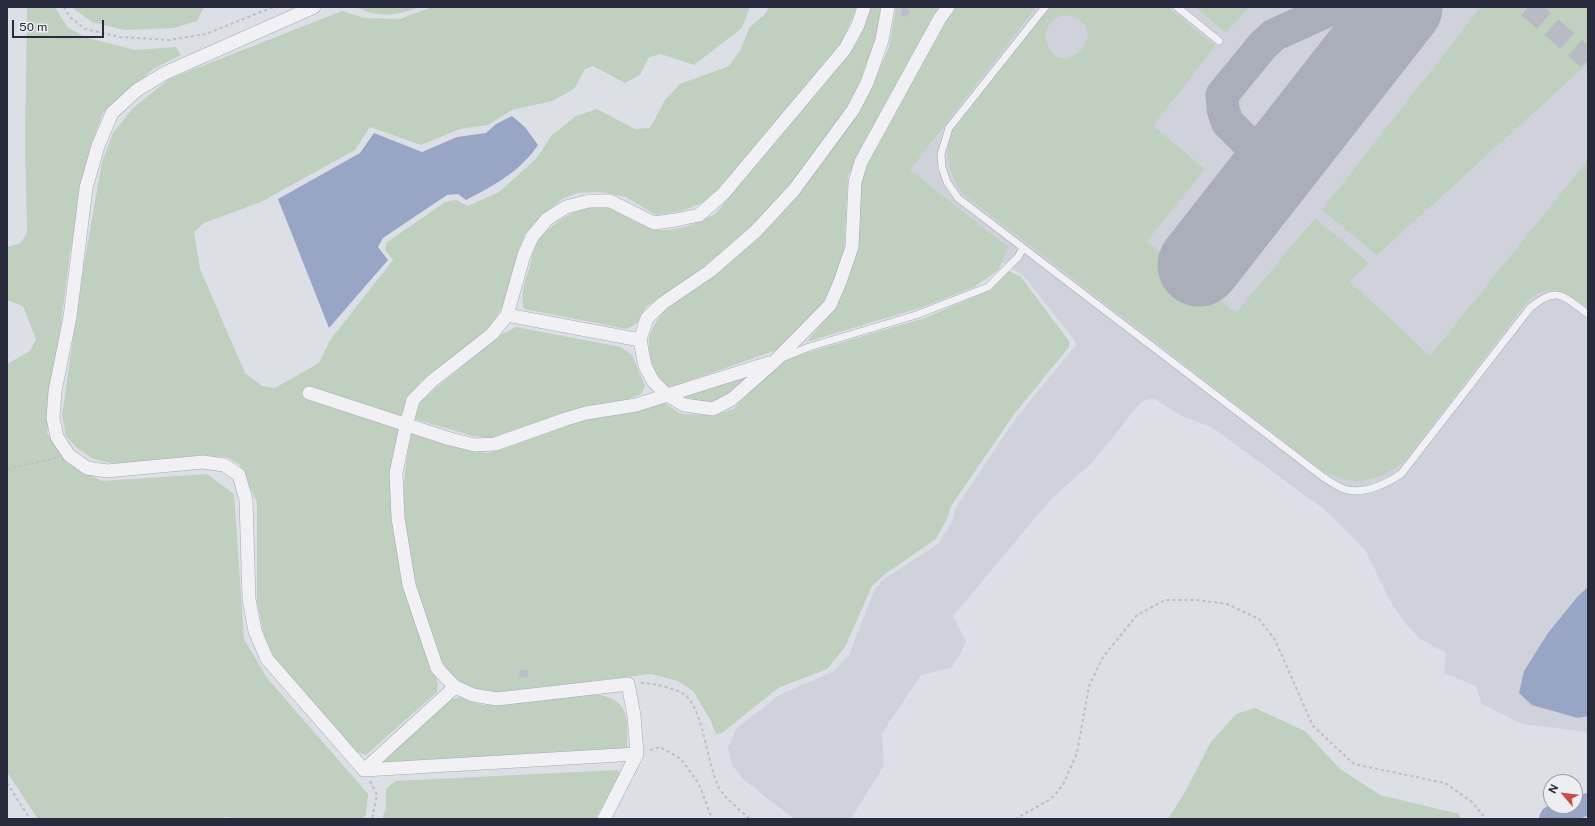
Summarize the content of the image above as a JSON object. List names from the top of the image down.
{
  "scale_bar": "50 m",
  "north": "top left"
}
